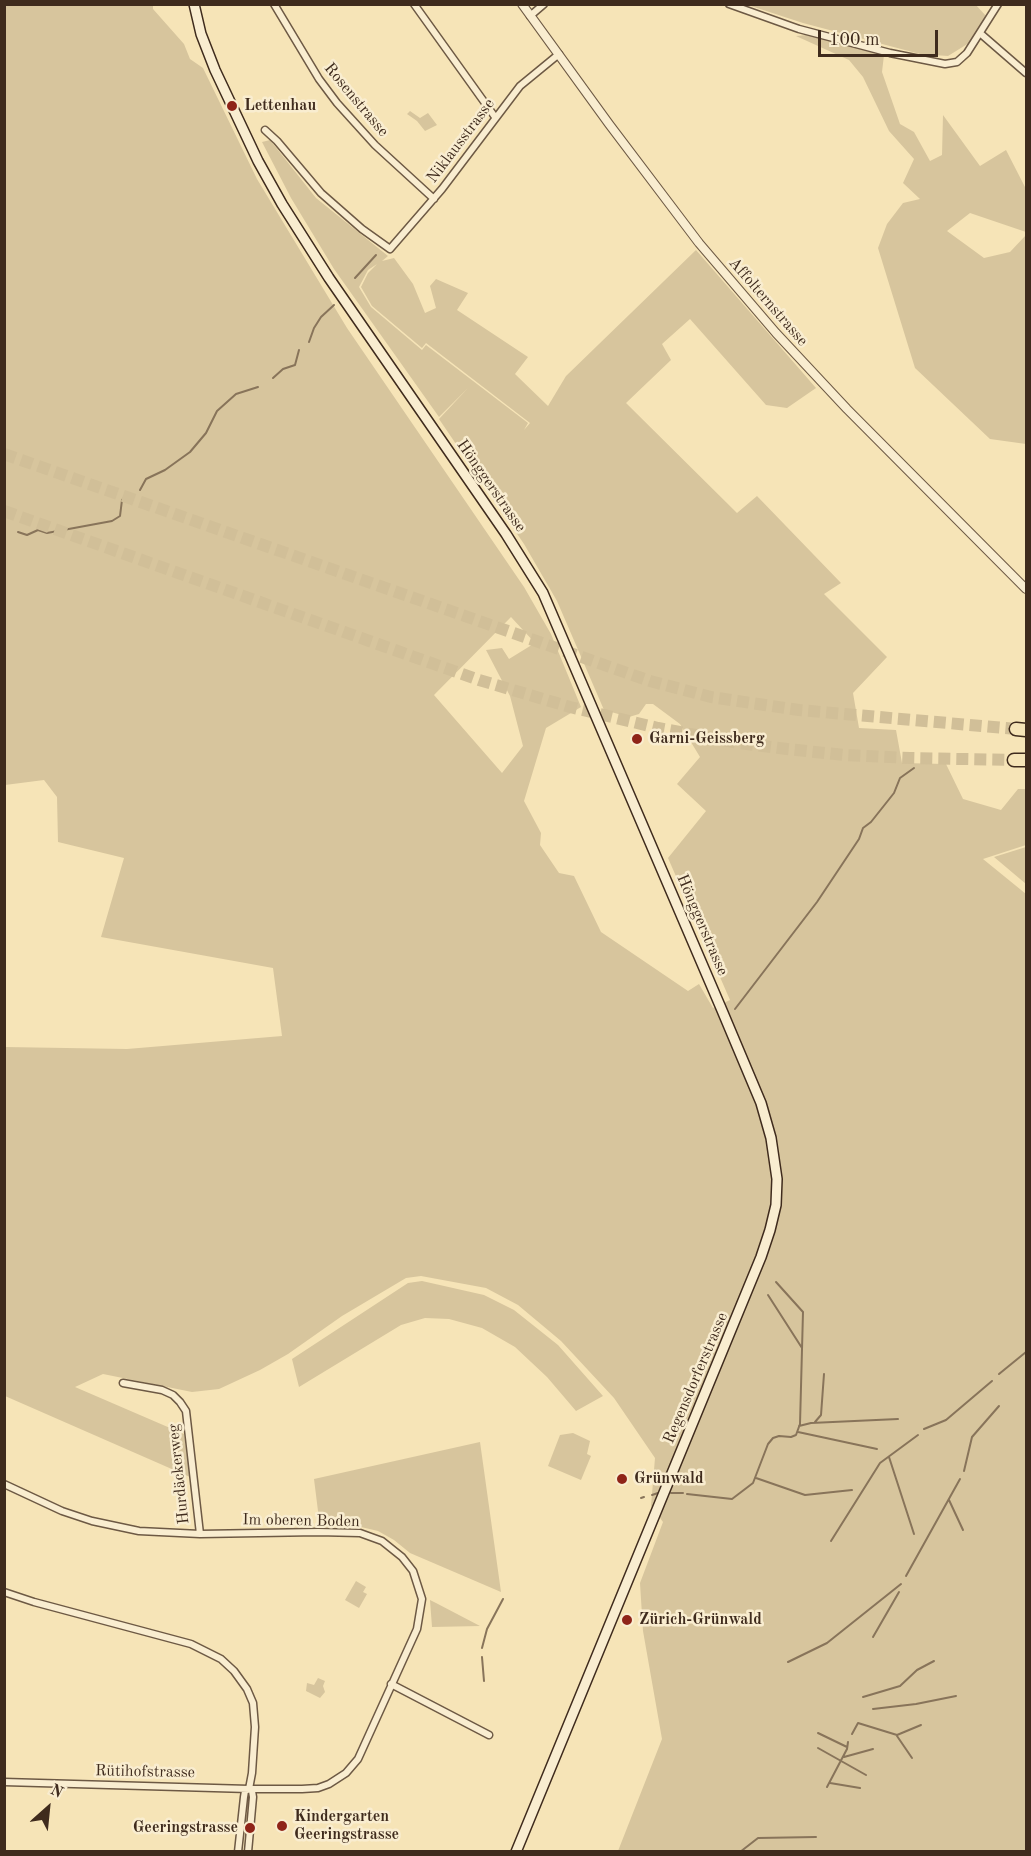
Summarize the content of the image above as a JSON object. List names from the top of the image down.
{
  "streets": {
    "main road": ["Hönggerstrasse", "Regensdorferstrasse"],
    "street": [
      "Rosenstrasse",
      "Niklausstrasse",
      "Affolternstrasse",
      "Hurdäckerweg",
      "Im oberen Boden",
      "Rütihofstrasse"
    ]
  },
  "crossings": [
    ["Rosenstrasse", "Niklausstrasse"],
    ["Niklausstrasse", "Affolternstrasse"],
    ["Hönggerstrasse", "Regensdorferstrasse"],
    ["Hurdäckerweg", "Im oberen Boden"],
    ["Im oberen Boden", "Rütihofstrasse"]
  ],
  "places": [
    "Lettenhau",
    "Garni-Geissberg",
    "Grünwald",
    "Zürich-Grünwald",
    "Kindergarten Geeringstrasse",
    "Geeringstrasse"
  ],
  "scale_bar": "100 m",
  "north": "top right"
}
